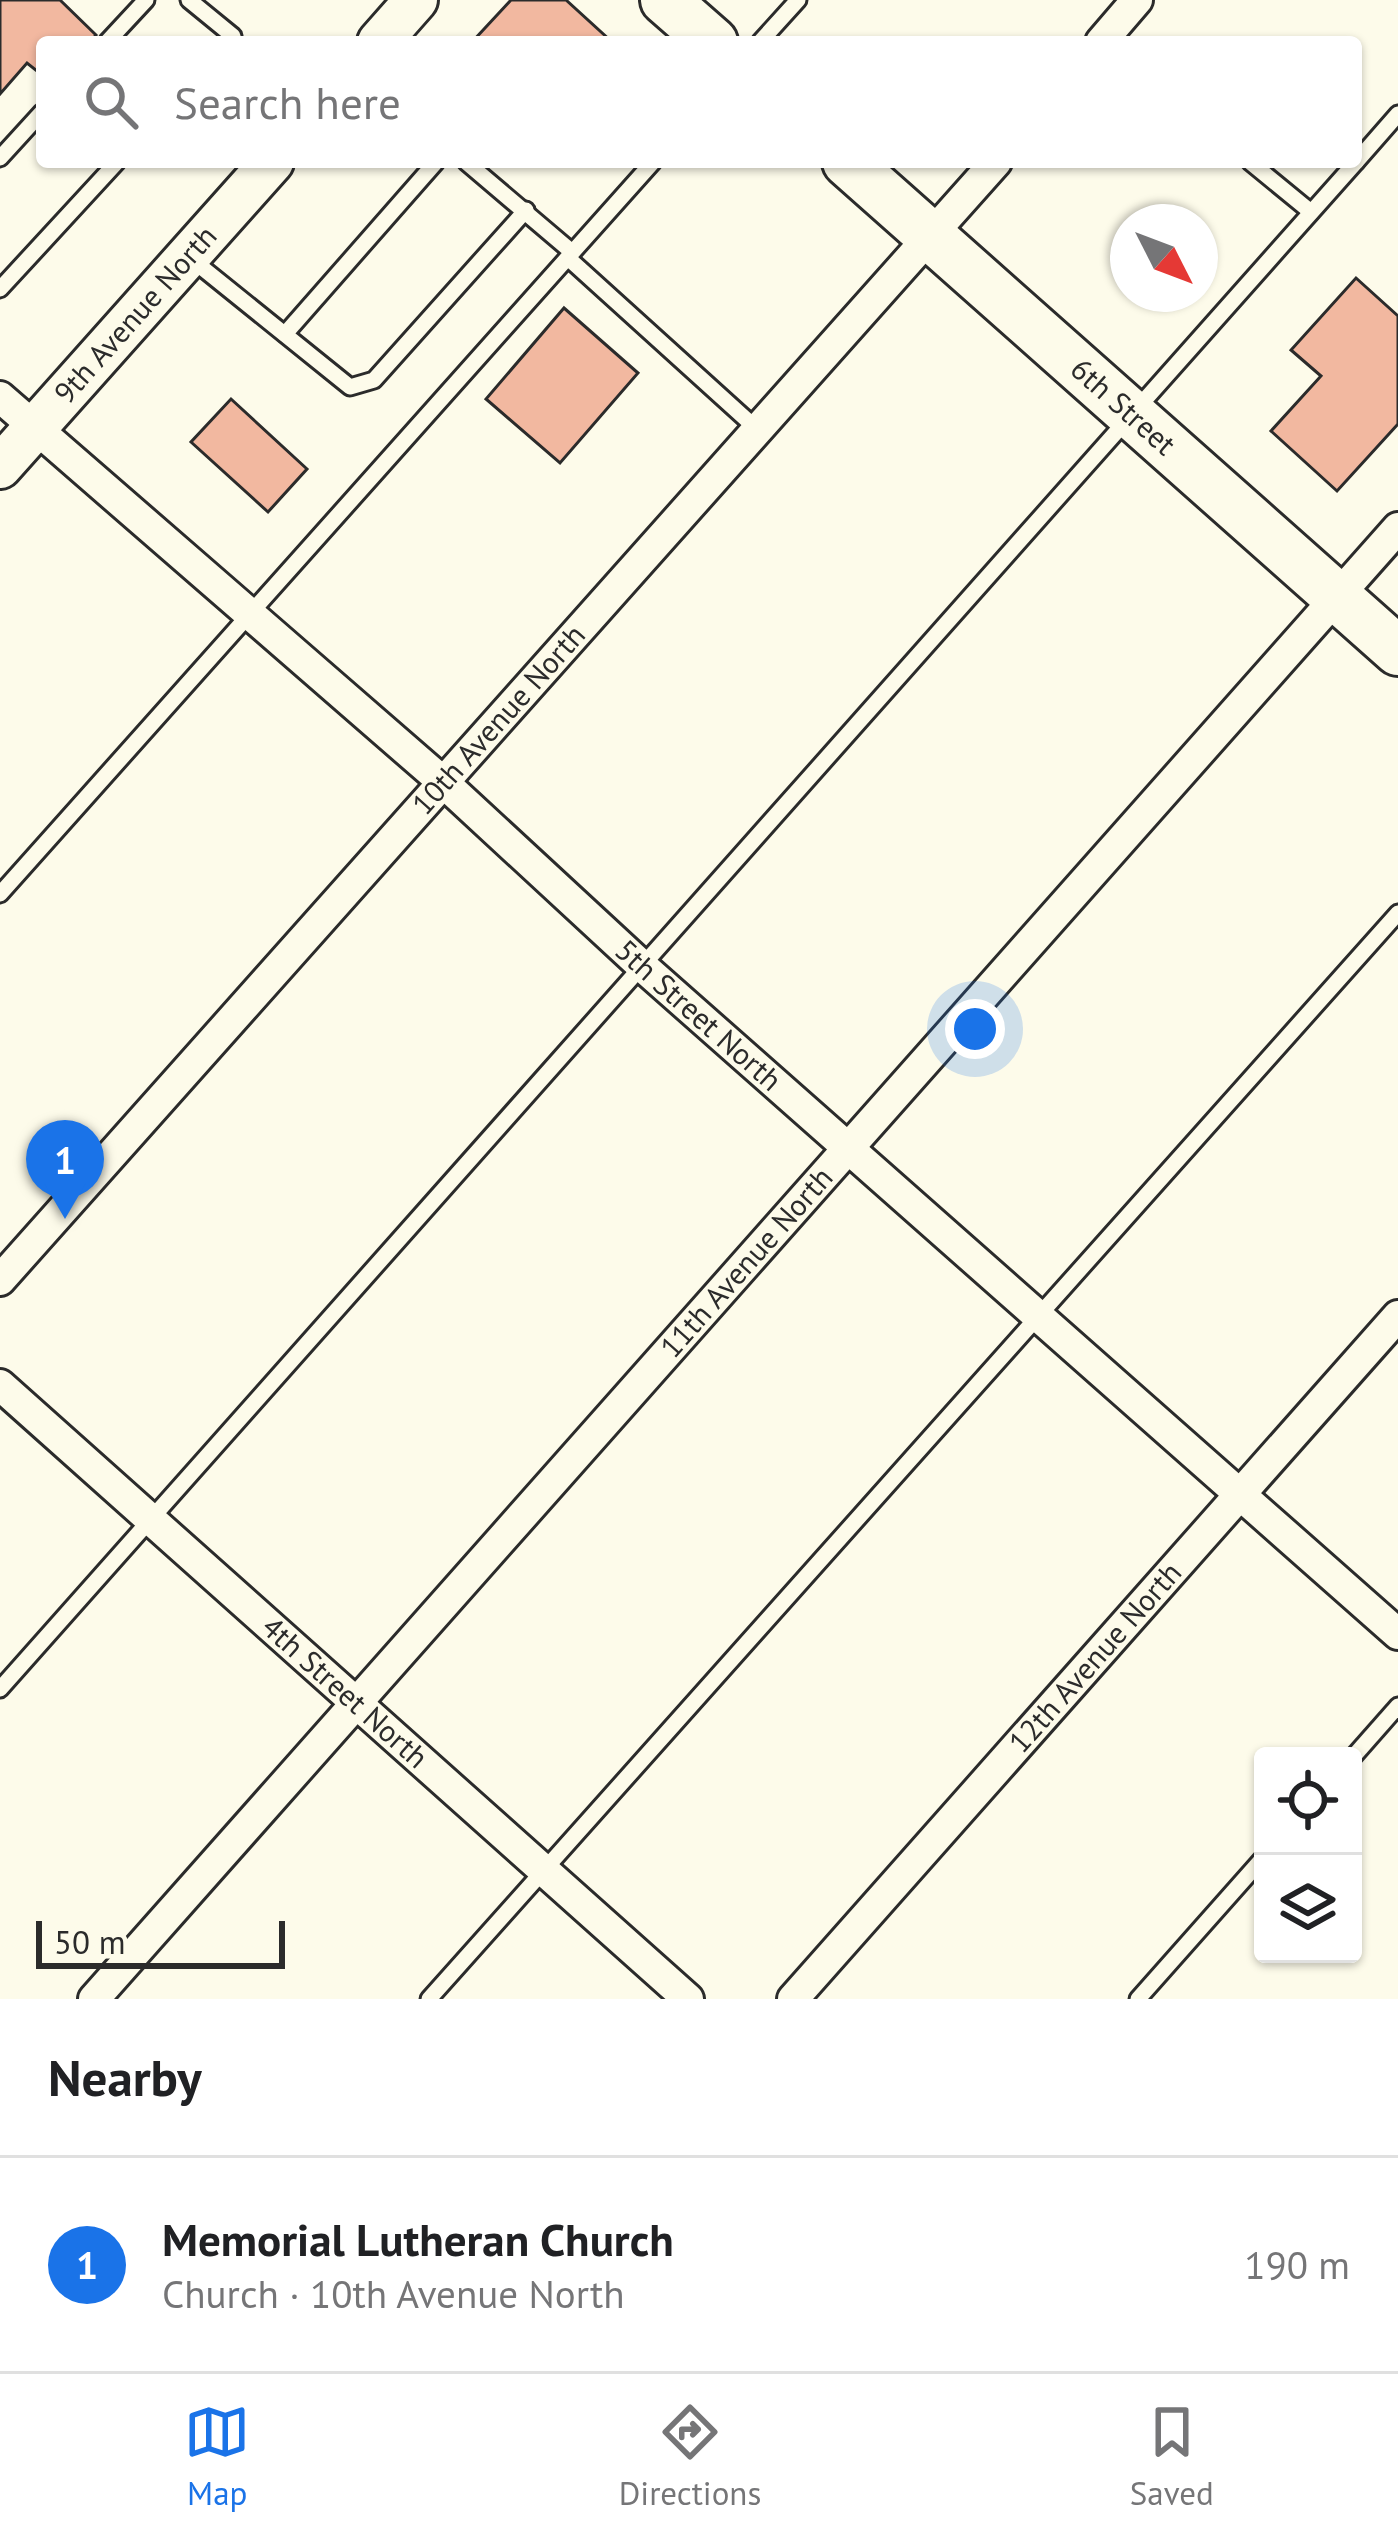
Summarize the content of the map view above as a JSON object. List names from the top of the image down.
{
  "streets": {
    "main road": ["6th Street"],
    "street": [
      "9th Avenue North",
      "10th Avenue North",
      "5th Street North",
      "11th Avenue North",
      "12th Avenue North",
      "4th Street North"
    ]
  },
  "crossings": [
    ["9th Avenue North", "5th Street North"],
    ["6th Street", "10th Avenue North"],
    ["6th Street", "11th Avenue North"],
    ["10th Avenue North", "5th Street North"],
    ["5th Street North", "11th Avenue North"],
    ["5th Street North", "12th Avenue North"],
    ["11th Avenue North", "4th Street North"]
  ],
  "scale_bar": "50 m",
  "north": "bottom right",
  "page": {
    "search": "Search here",
    "pins": "1",
    "scale": "50 m",
    "heading": "Nearby",
    "list": [
      {
        "mark": "1",
        "name": "Memorial Lutheran Church",
        "note": "Church · 10th Avenue North",
        "value": "190 m"
      }
    ],
    "nav": ["Map", "Directions", "Saved"]
  }
}
